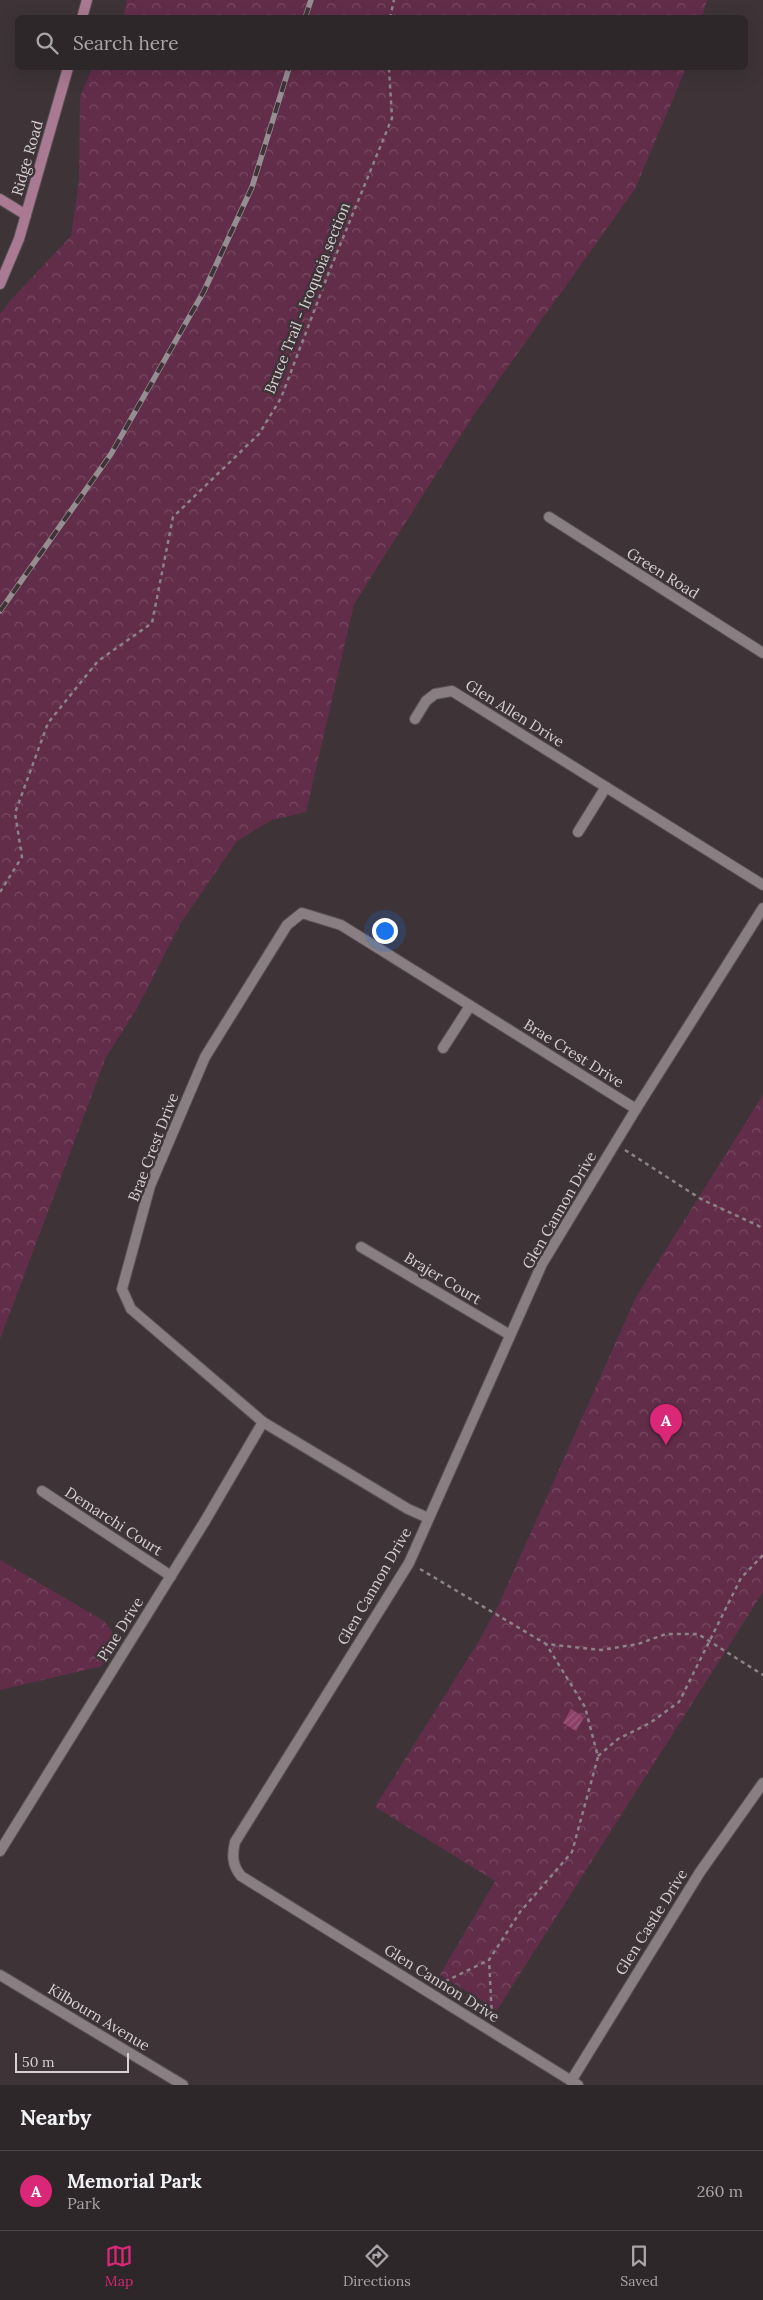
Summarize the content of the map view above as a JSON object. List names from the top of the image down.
{
  "streets": {
    "main road": ["Ridge Road"],
    "street": [
      "Green Road",
      "Glen Allen Drive",
      "Brae Crest Drive",
      "Glen Cannon Drive",
      "Brajer Court",
      "Demarchi Court",
      "Pine Drive",
      "Glen Castle Drive",
      "Kilbourn Avenue"
    ],
    "path": ["Bruce Trail - Iroquoia section"]
  },
  "crossings": [
    ["Brae Crest Drive", "Glen Cannon Drive"],
    ["Brae Crest Drive", "Pine Drive"],
    ["Glen Cannon Drive", "Brajer Court"],
    ["Glen Cannon Drive", "Glen Castle Drive"],
    ["Demarchi Court", "Pine Drive"]
  ],
  "scale_bar": "50 m",
  "page": {
    "search": "Search here",
    "pins": "A",
    "scale": "50 m",
    "heading": "Nearby",
    "list": [
      {
        "mark": "A",
        "name": "Memorial Park",
        "note": "Park",
        "value": "260 m"
      }
    ],
    "nav": ["Map", "Directions", "Saved"]
  }
}
